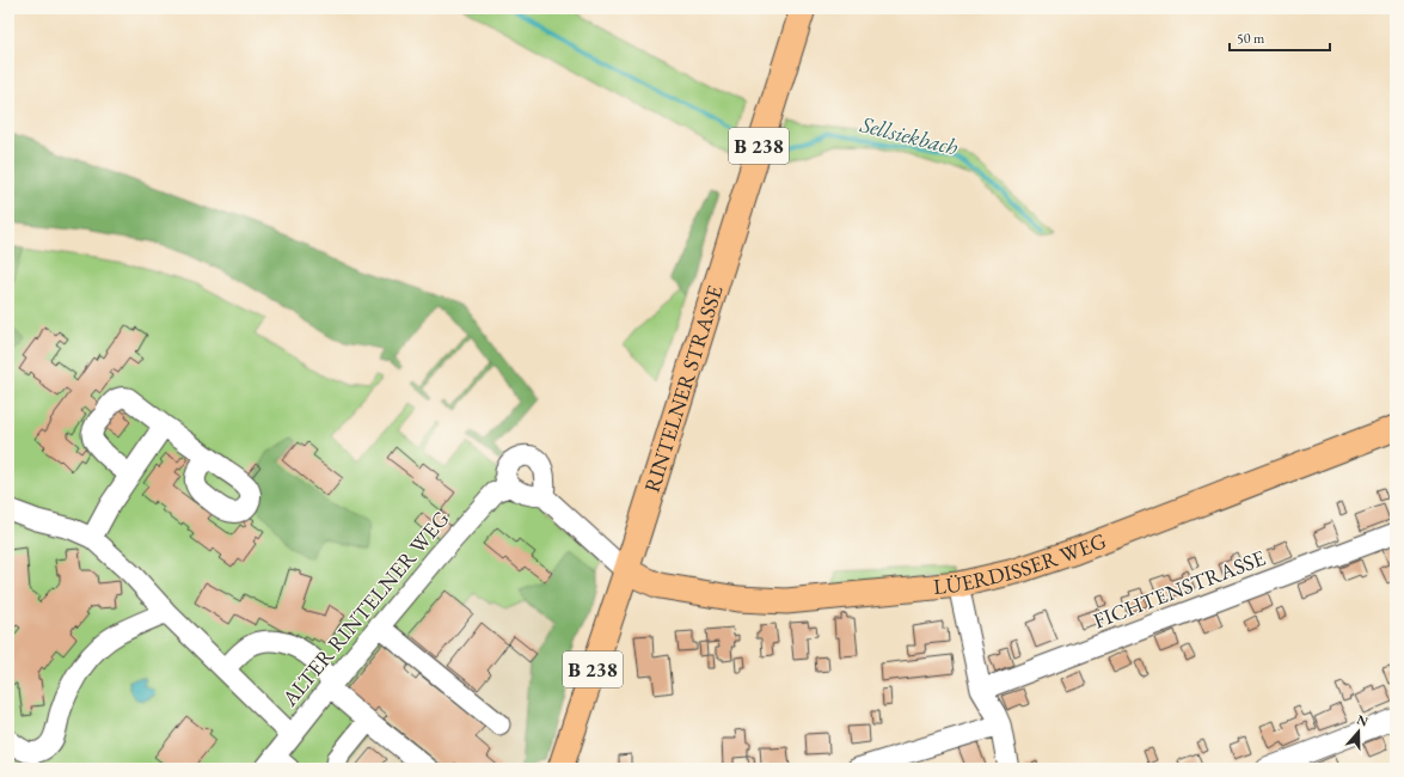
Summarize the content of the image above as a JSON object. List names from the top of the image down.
{
  "streets": {
    "main road": ["B 238", "RINTELNER STRASSE", "LÜERDISSER WEG"],
    "street": ["FICHTENSTRASSE", "ALTER RINTELNER WEG"]
  },
  "crossings": [
    ["RINTELNER STRASSE", "LÜERDISSER WEG"]
  ],
  "water": ["Sellsiekbach"],
  "scale_bar": "50 m",
  "north": "top"
}
